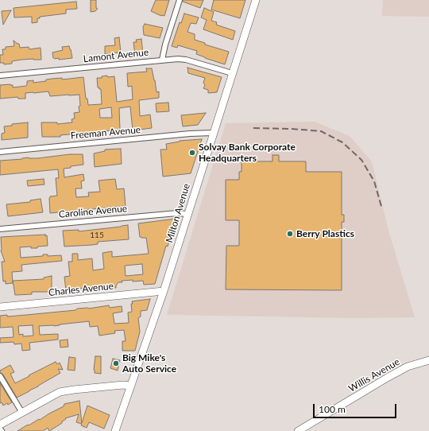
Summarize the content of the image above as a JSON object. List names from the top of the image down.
{
  "streets": {
    "main road": ["Milton Avenue", "Charles Avenue", "Willis Avenue"],
    "street": ["Lamont Avenue", "Freeman Avenue", "Caroline Avenue"]
  },
  "crossings": [
    ["Lamont Avenue", "Milton Avenue"],
    ["Freeman Avenue", "Milton Avenue"],
    ["Caroline Avenue", "Milton Avenue"],
    ["Milton Avenue", "Charles Avenue"]
  ],
  "places": ["Solvay Bank Corporate Headquarters", "Berry Plastics", "Big Mike's Auto Service"],
  "house_numbers": ["115"],
  "scale_bar": "100 m"
}
